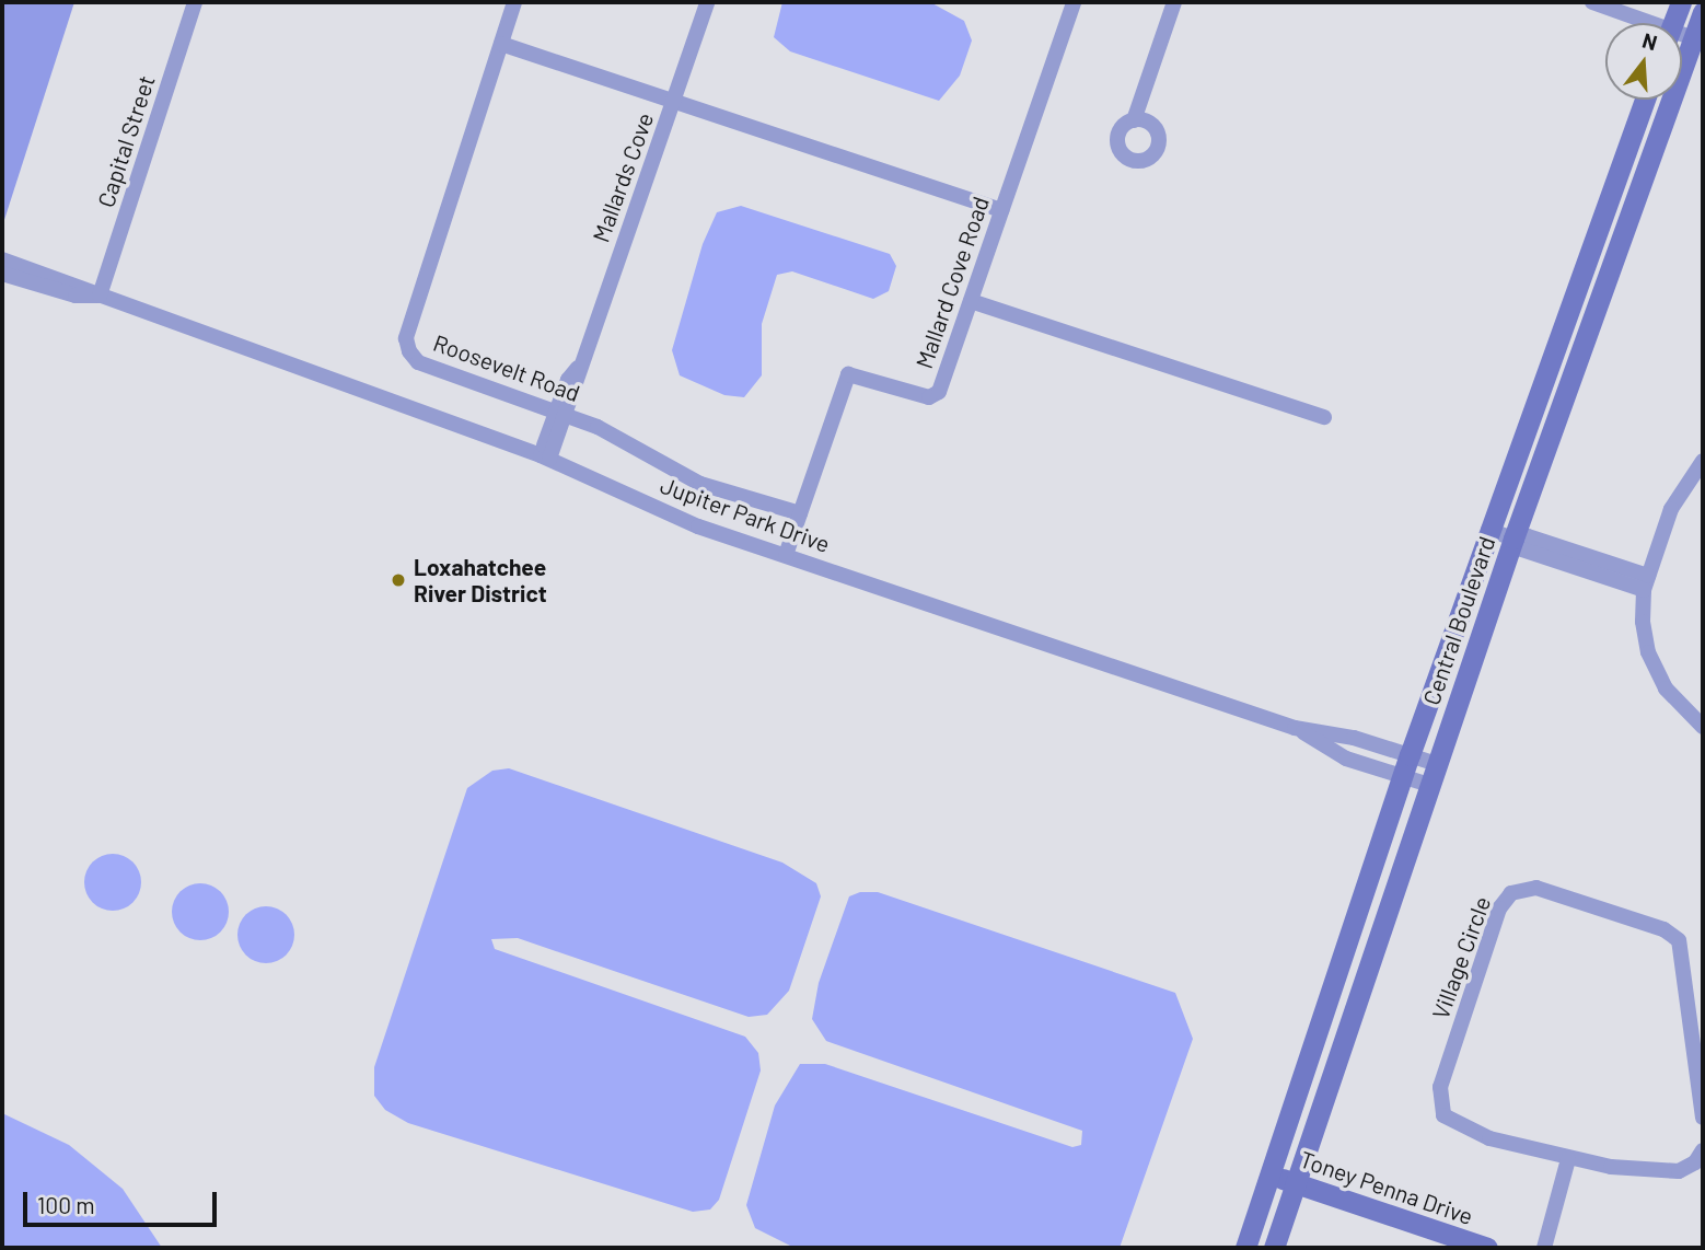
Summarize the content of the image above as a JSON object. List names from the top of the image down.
{
  "streets": {
    "street": [
      "Capital Street",
      "Mallards Cove",
      "Mallard Cove Road",
      "Roosevelt Road",
      "Jupiter Park Drive",
      "Central Boulevard",
      "Village Circle",
      "Toney Penna Drive"
    ]
  },
  "crossings": [
    ["Capital Street", "Jupiter Park Drive"],
    ["Mallards Cove", "Roosevelt Road"],
    ["Mallards Cove", "Jupiter Park Drive"],
    ["Mallard Cove Road", "Roosevelt Road"],
    ["Mallard Cove Road", "Jupiter Park Drive"],
    ["Jupiter Park Drive", "Central Boulevard"],
    ["Central Boulevard", "Toney Penna Drive"]
  ],
  "places": ["Loxahatchee River District"],
  "scale_bar": "100 m",
  "north": "top"
}
